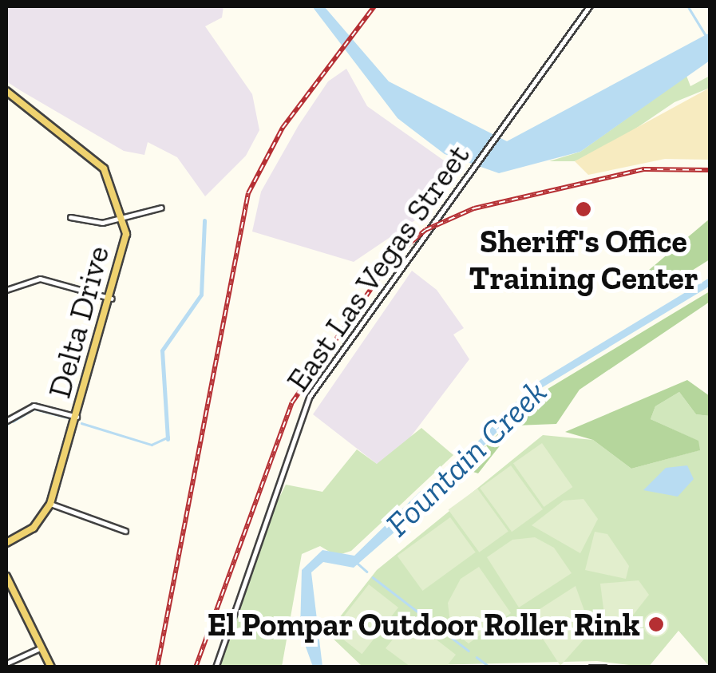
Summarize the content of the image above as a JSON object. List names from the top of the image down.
{
  "streets": {
    "main road": ["Delta Drive"],
    "street": ["East Las Vegas Street"]
  },
  "water": ["Fountain Creek"],
  "places": ["Sheriff's Office Training Center", "El Pompar Outdoor Roller Rink"]
}
